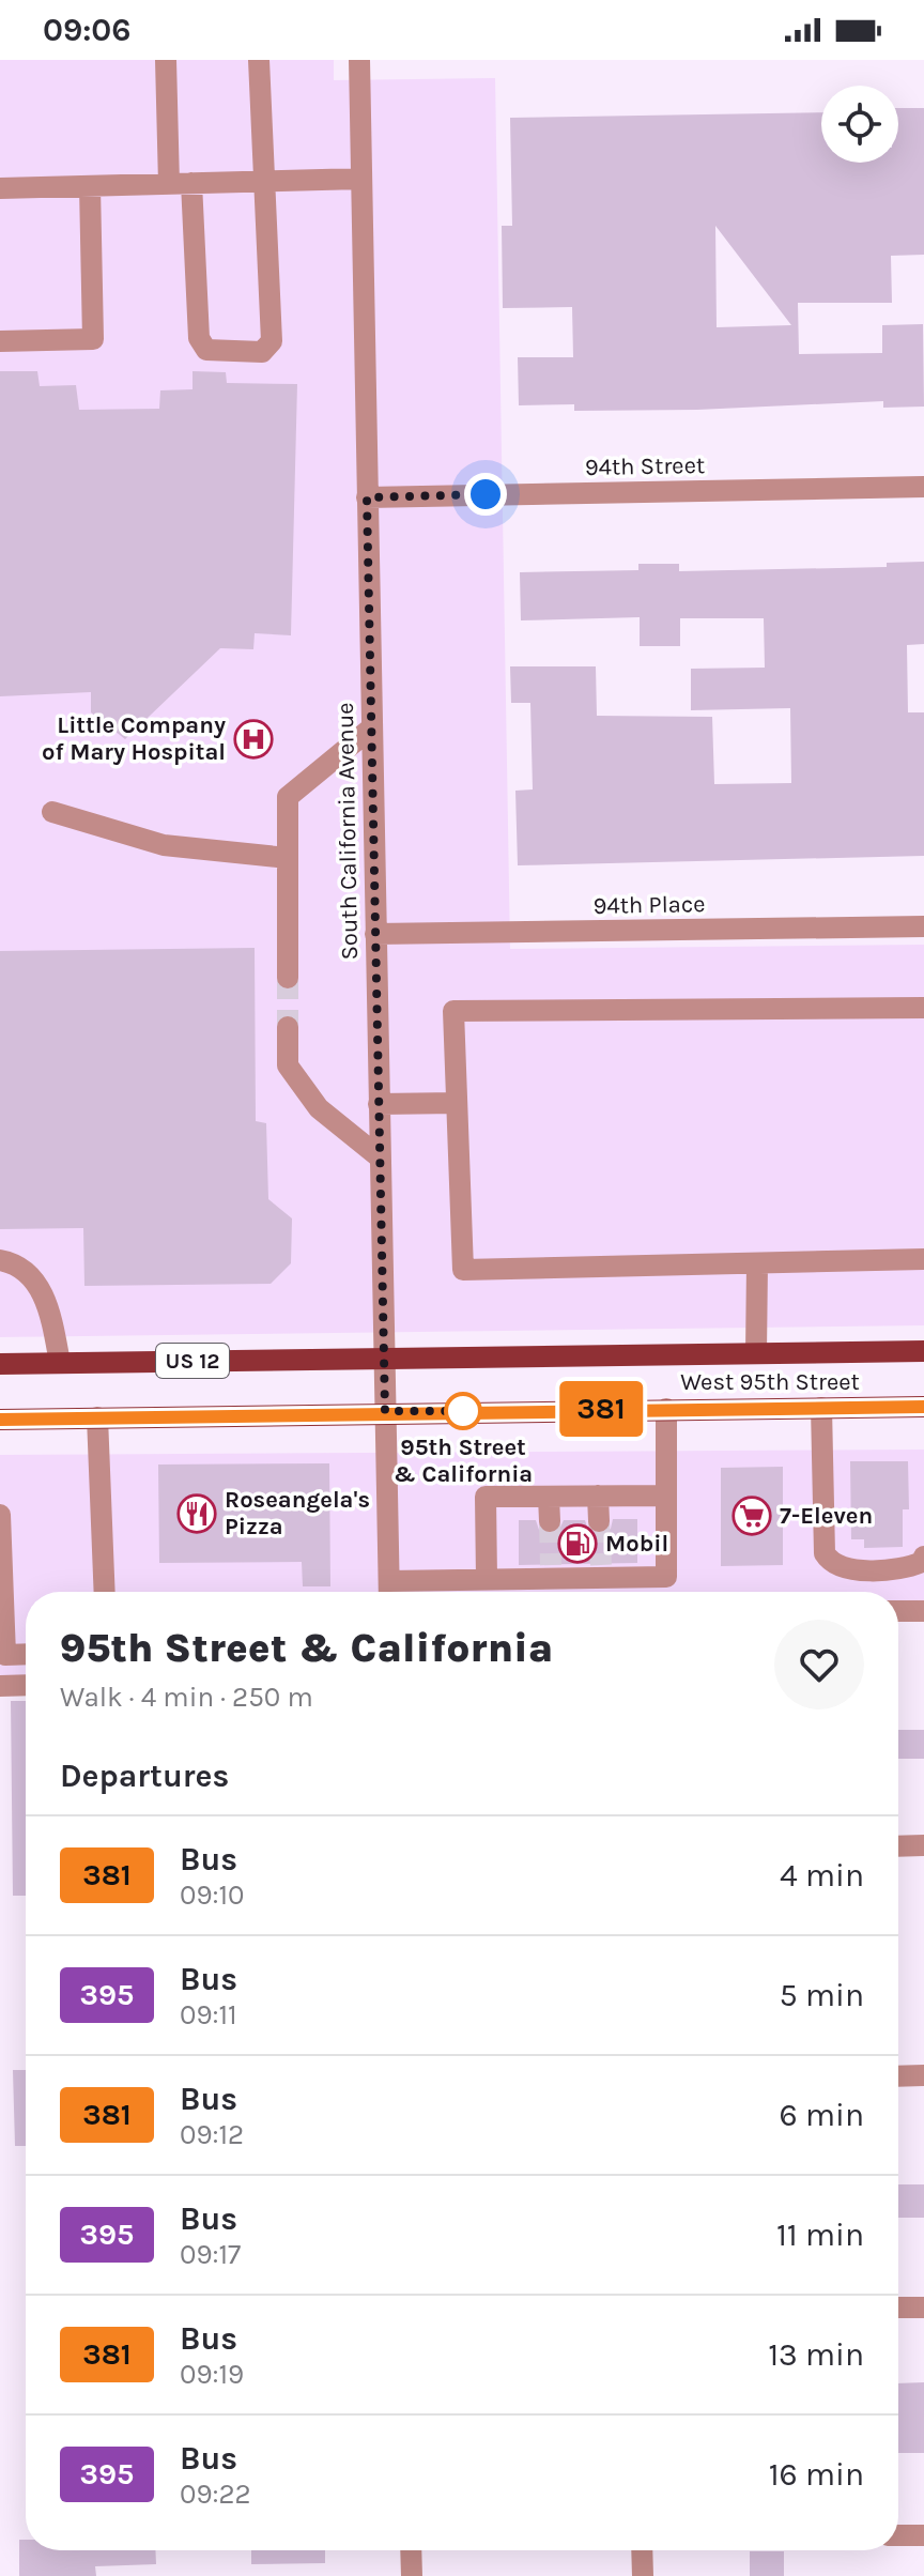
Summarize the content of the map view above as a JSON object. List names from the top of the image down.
{
  "streets": {
    "main road": ["US 12", "West 95th Street"],
    "street": ["94th Street", "South California Avenue", "94th Place"]
  },
  "crossings": [
    ["94th Street", "South California Avenue"],
    ["South California Avenue", "94th Place"],
    ["South California Avenue", "West 95th Street"]
  ],
  "places": {
    "hospital": ["Little Company of Mary Hospital"],
    "other": ["95th Street & California"],
    "restaurant": ["Roseangela's Pizza"],
    "supermarket": ["7-Eleven"],
    "fuel station": ["Mobil"]
  },
  "lines": ["bus line 381"],
  "page": {
    "status": "09:06",
    "on_map": "381",
    "heading": [
      ["95th Street & California", "Walk · 4 min · 250 m"],
      "Departures"
    ],
    "list": [
      {
        "mark": "381",
        "name": "Bus",
        "note": "09:10",
        "value": "4 min"
      },
      {
        "mark": "395",
        "name": "Bus",
        "note": "09:11",
        "value": "5 min"
      },
      {
        "mark": "381",
        "name": "Bus",
        "note": "09:12",
        "value": "6 min"
      },
      {
        "mark": "395",
        "name": "Bus",
        "note": "09:17",
        "value": "11 min"
      },
      {
        "mark": "381",
        "name": "Bus",
        "note": "09:19",
        "value": "13 min"
      },
      {
        "mark": "395",
        "name": "Bus",
        "note": "09:22",
        "value": "16 min"
      }
    ]
  }
}
